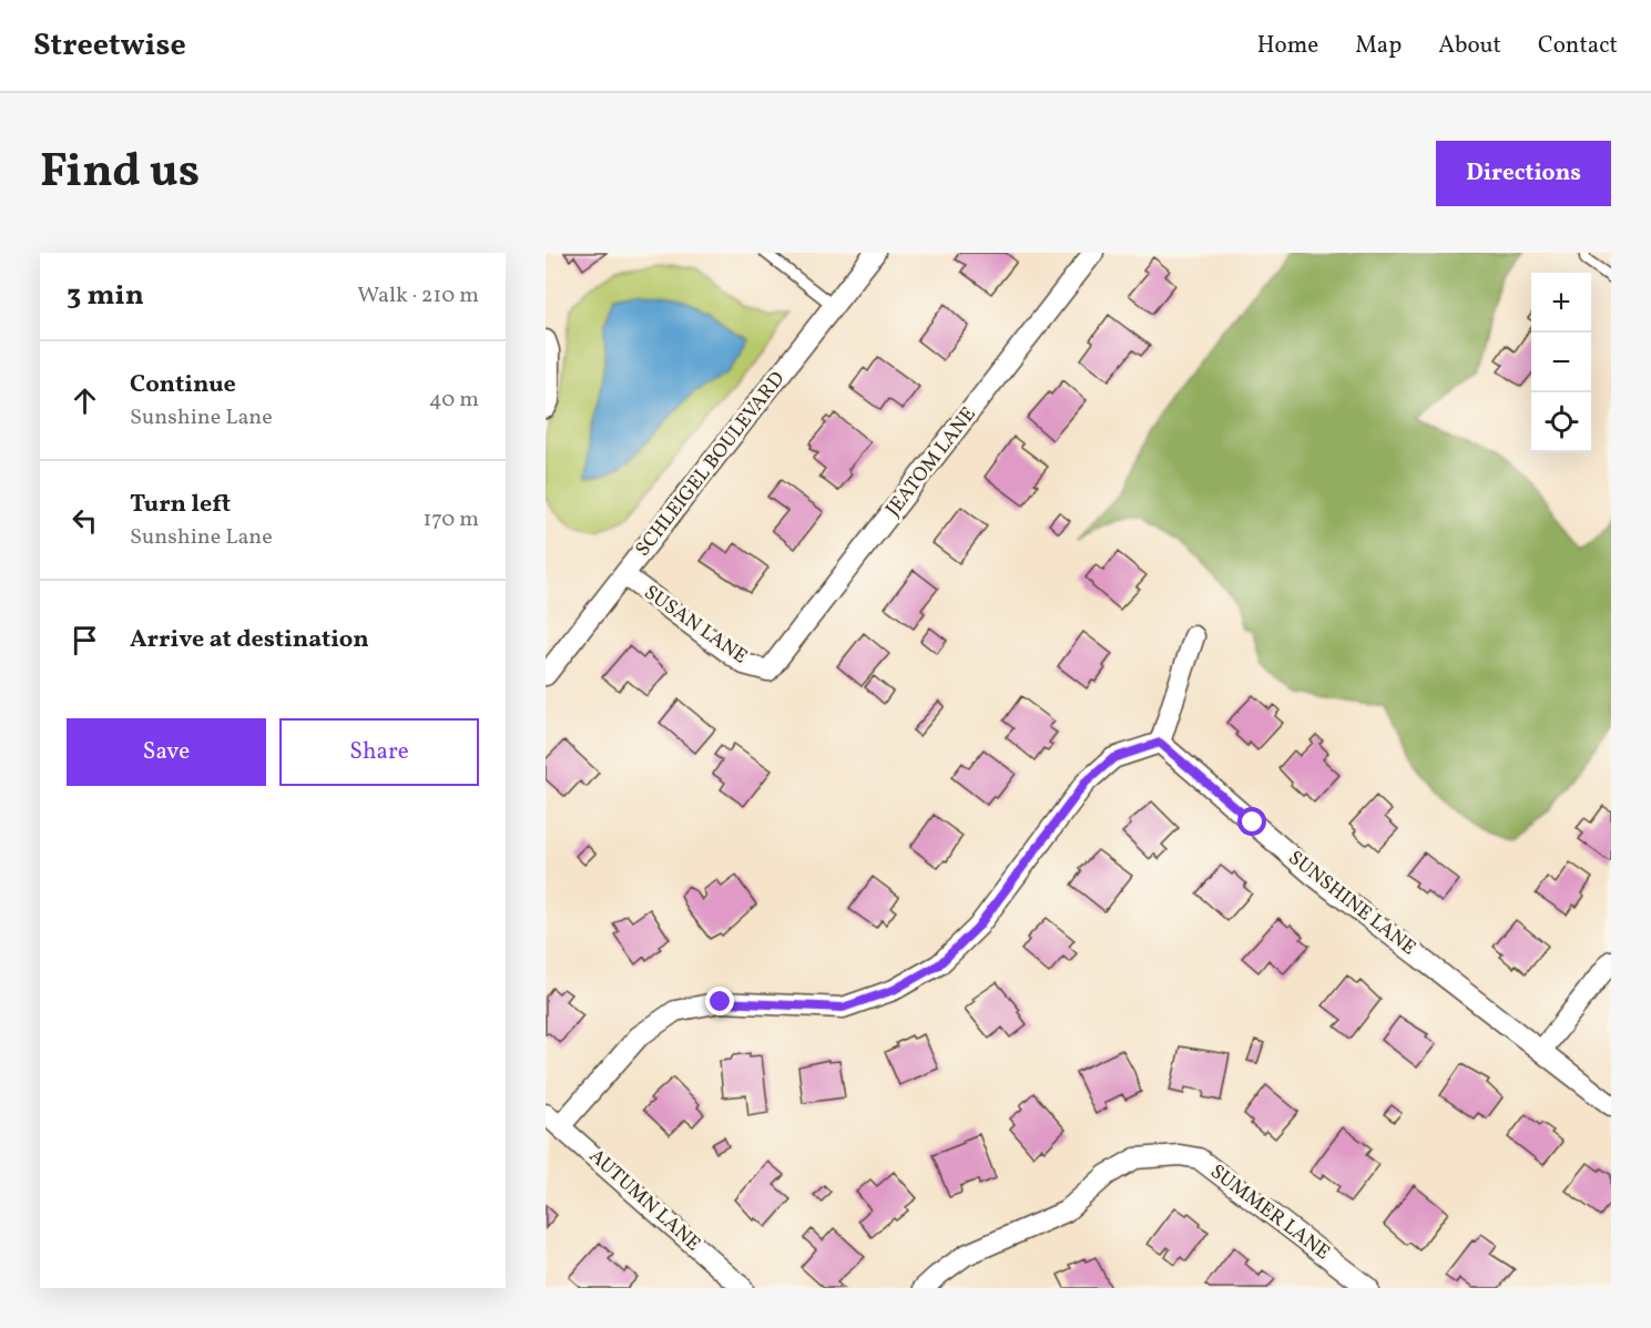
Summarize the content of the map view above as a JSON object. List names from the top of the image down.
{
  "streets": {
    "street": [
      "JEATOM LANE",
      "SCHLEIGEL BOULEVARD",
      "SUSAN LANE",
      "SUNSHINE LANE",
      "AUTUMN LANE",
      "SUMMER LANE"
    ]
  },
  "crossings": [
    ["JEATOM LANE", "SUSAN LANE"],
    ["SCHLEIGEL BOULEVARD", "SUSAN LANE"]
  ],
  "page": {
    "header": "Streetwise",
    "nav": [
      "Home",
      "Map",
      "About",
      "Contact"
    ],
    "title": "Find us",
    "buttons": [
      "Directions",
      ["Save", "Share"]
    ],
    "heading": ["3 min", "Walk · 210 m"],
    "map_buttons": ["+", "−"],
    "list": [
      ["Continue", "Sunshine Lane", "40 m"],
      ["Turn left", "Sunshine Lane", "170 m"],
      "Arrive at destination"
    ]
  }
}
